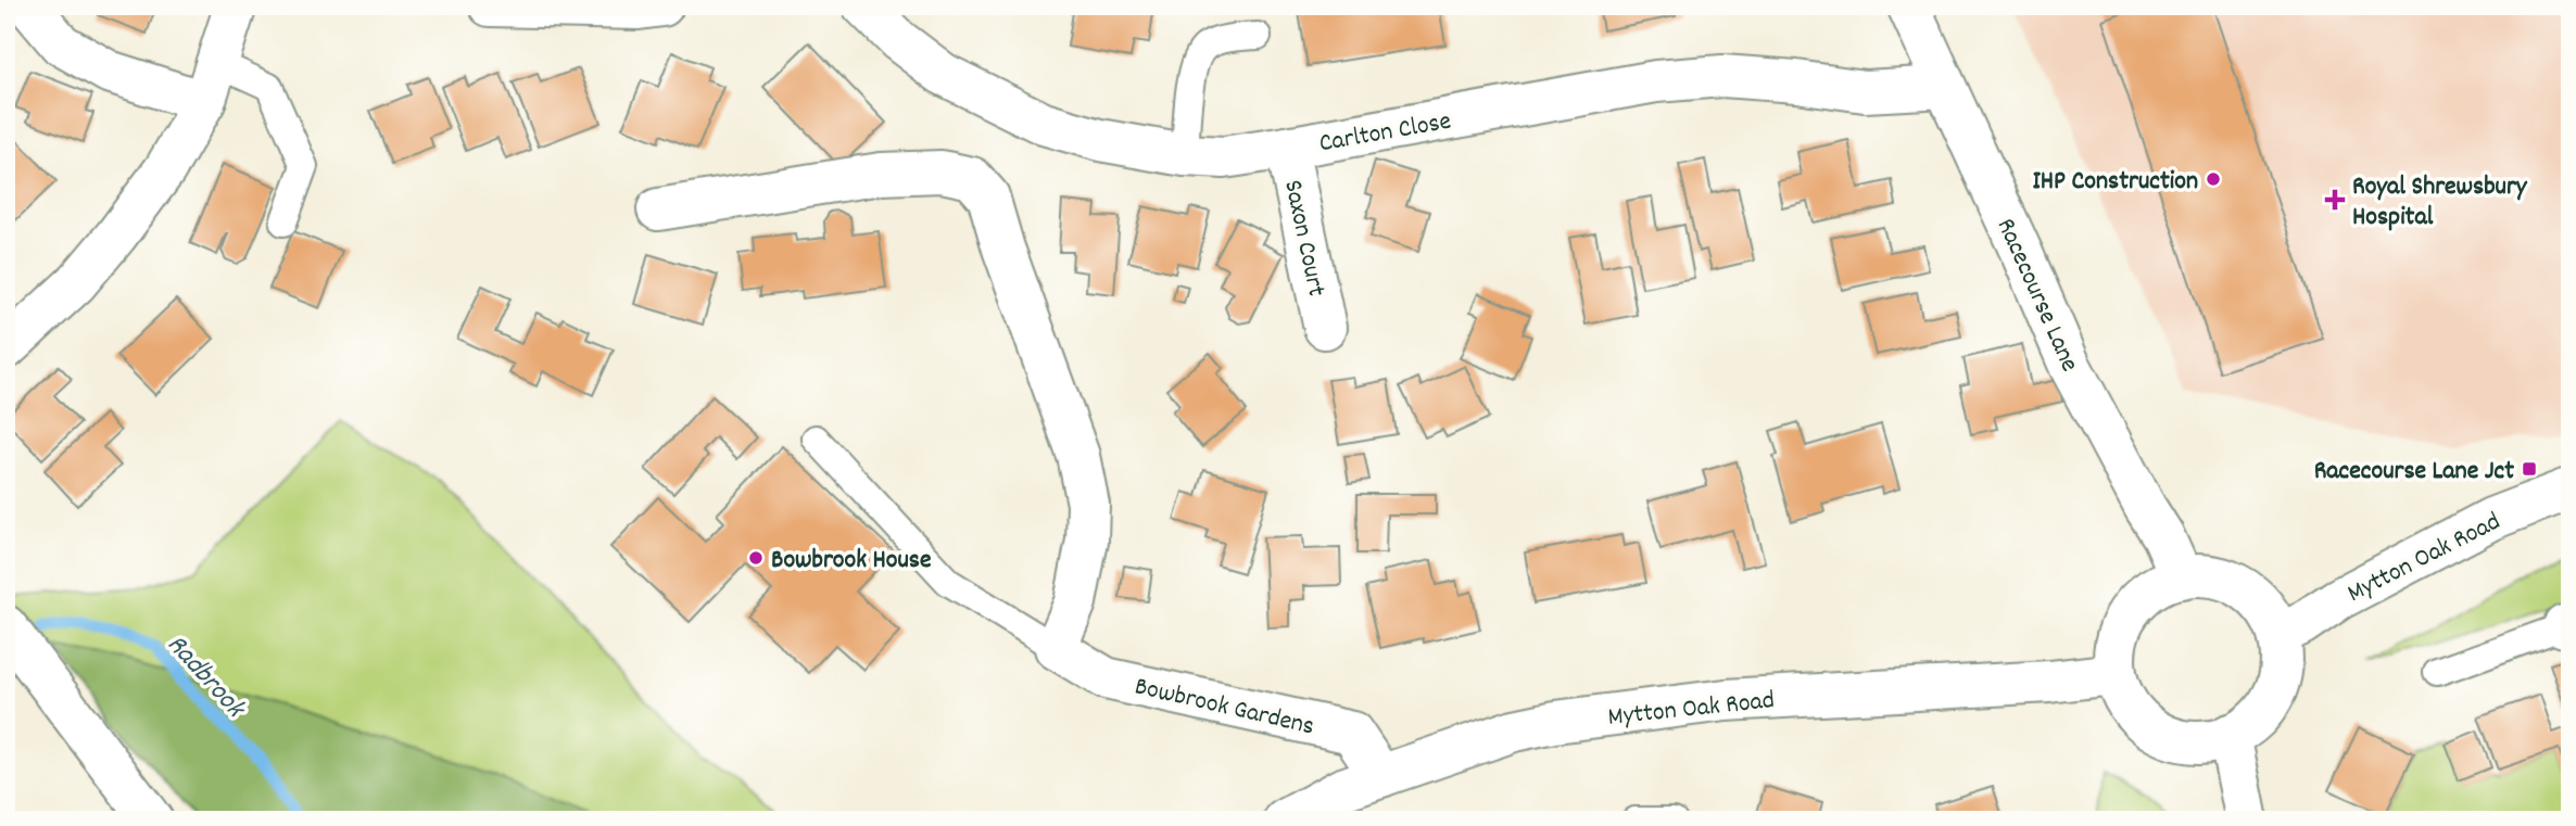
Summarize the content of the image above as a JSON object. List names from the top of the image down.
{
  "streets": {
    "street": [
      "Carlton Close",
      "Saxon Court",
      "Racecourse Lane",
      "Mytton Oak Road",
      "Bowbrook Gardens"
    ]
  },
  "crossings": [
    ["Carlton Close", "Saxon Court"],
    ["Carlton Close", "Racecourse Lane"],
    ["Racecourse Lane", "Mytton Oak Road"],
    ["Mytton Oak Road", "Bowbrook Gardens"]
  ],
  "water": ["Radbrook"],
  "places": {
    "other": ["IHP Construction", "Bowbrook House"],
    "health": ["Royal Shrewsbury Hospital"],
    "transit": ["Racecourse Lane Jct"]
  }
}
